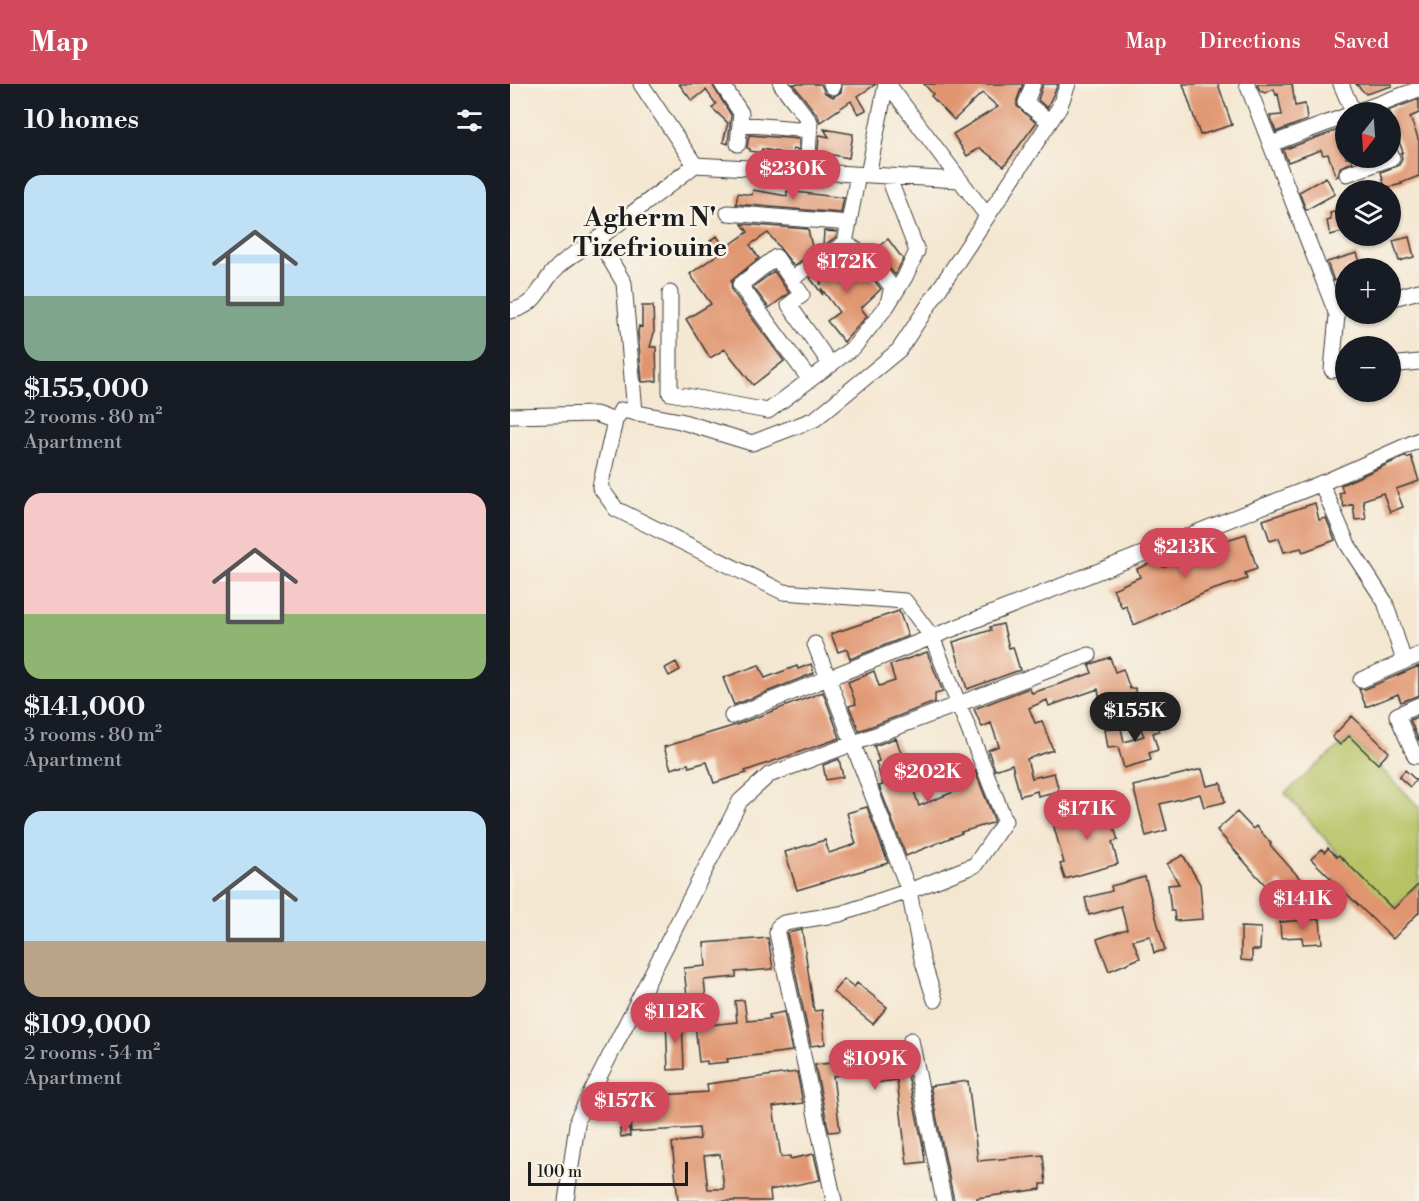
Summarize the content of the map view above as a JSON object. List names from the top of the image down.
{
  "districts": ["Agherm N' Tizefriouine"],
  "scale_bar": "100 m",
  "north": "bottom",
  "page": {
    "header": "Map",
    "nav": ["Map", "Directions", "Saved"],
    "heading": "10 homes",
    "map_buttons": ["+", "−"],
    "price": [
      "$230K",
      "$172K",
      "$213K",
      "$155K",
      "$202K",
      "$171K",
      "$141K",
      "$112K",
      "$109K",
      "$157K"
    ],
    "list": [
      {
        "name": "$155,000",
        "note": "2 rooms · 80 m² · Apartment"
      },
      {
        "name": "$141,000",
        "note": "3 rooms · 80 m² · Apartment"
      },
      {
        "name": "$109,000",
        "note": "2 rooms · 54 m² · Apartment"
      }
    ],
    "scale": "100 m"
  }
}
